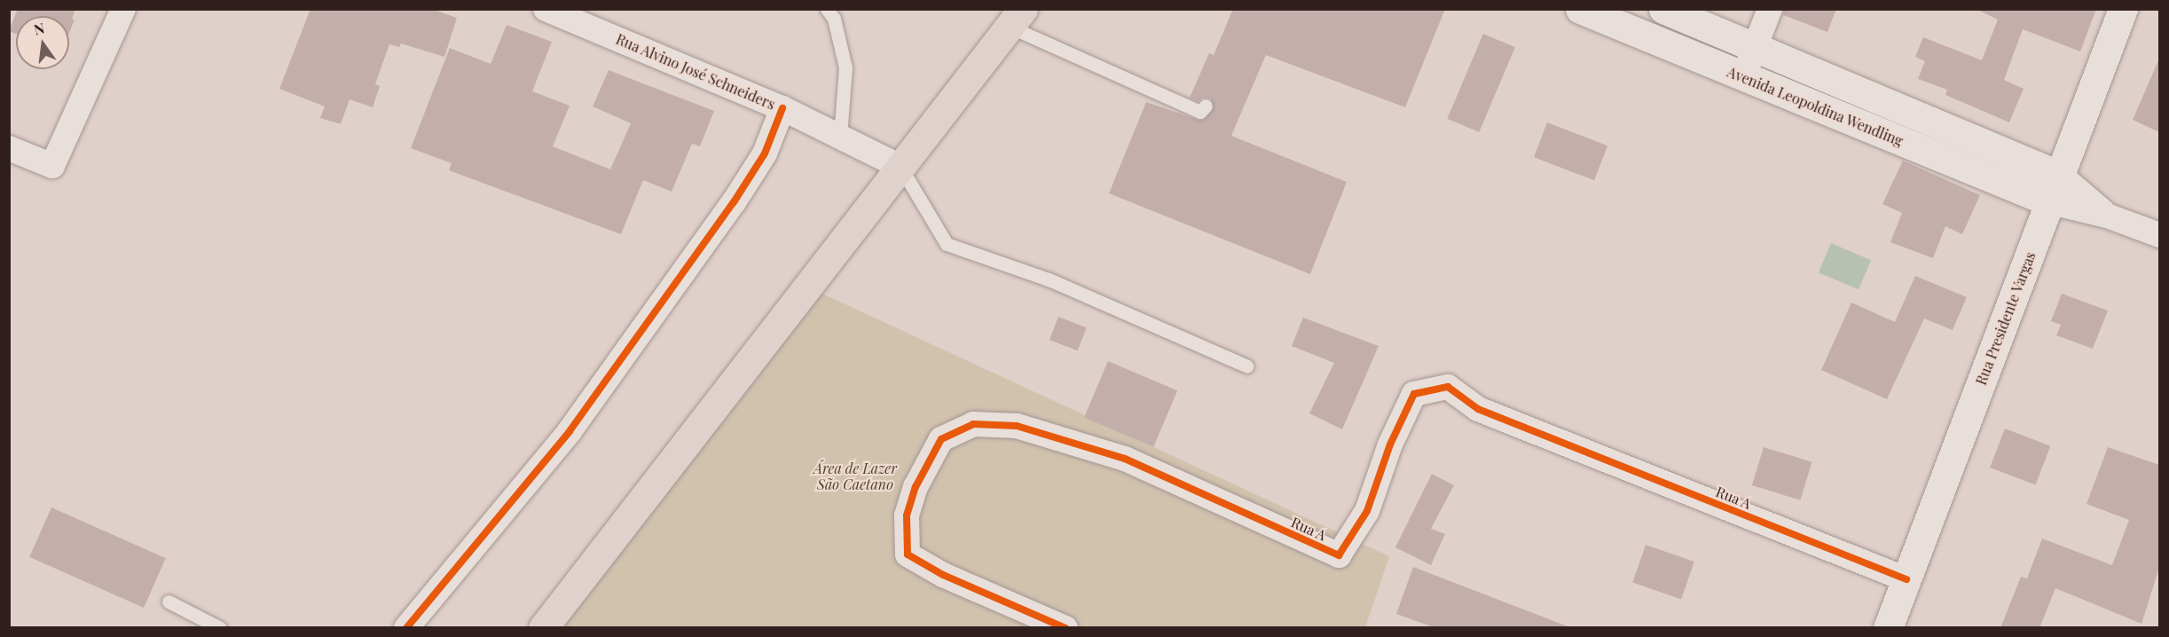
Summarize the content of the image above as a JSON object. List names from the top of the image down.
{
  "streets": {
    "street": [
      "Rua Alvino José Schneiders",
      "Avenida Leopoldina Wendling",
      "Rua Presidente Vargas",
      "Rua A"
    ]
  },
  "crossings": [
    ["Avenida Leopoldina Wendling", "Rua Presidente Vargas"],
    ["Rua Presidente Vargas", "Rua A"]
  ],
  "parks": ["Área de Lazer São Caetano"],
  "north": "top"
}
